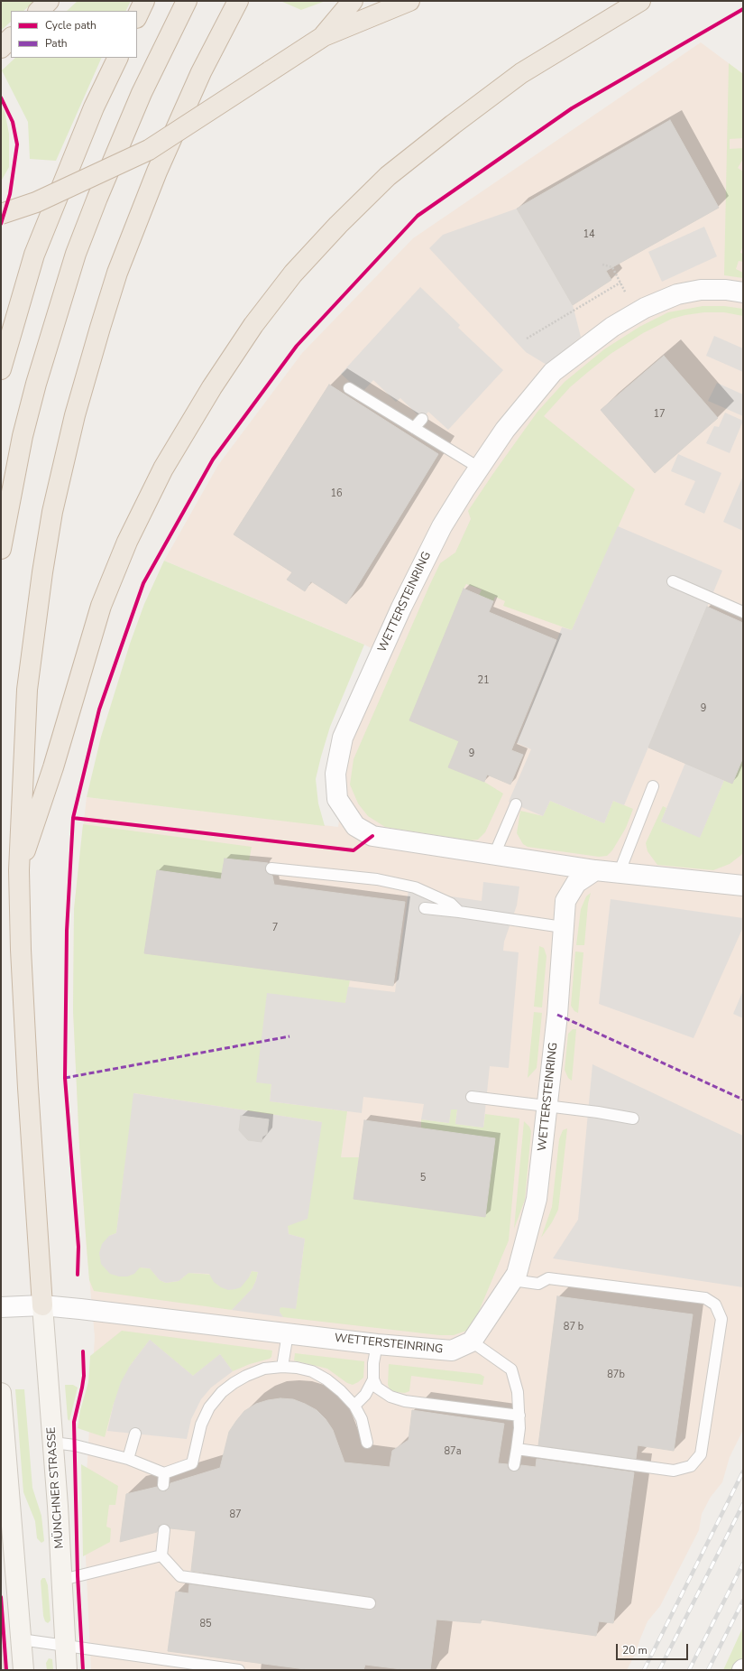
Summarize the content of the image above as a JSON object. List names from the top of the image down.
{
  "streets": {
    "main road": ["MÜNCHNER STRASSE"],
    "street": ["WETTERSTEINRING"]
  },
  "crossings": [
    ["WETTERSTEINRING", "MÜNCHNER STRASSE"]
  ],
  "house_numbers": [
    "14",
    "17",
    "16",
    "21",
    "9",
    "9",
    "7",
    "5",
    "87 b",
    "87b",
    "87a",
    "87",
    "85"
  ],
  "legend": ["Cycle path", "Path"],
  "scale_bar": "20 m"
}
